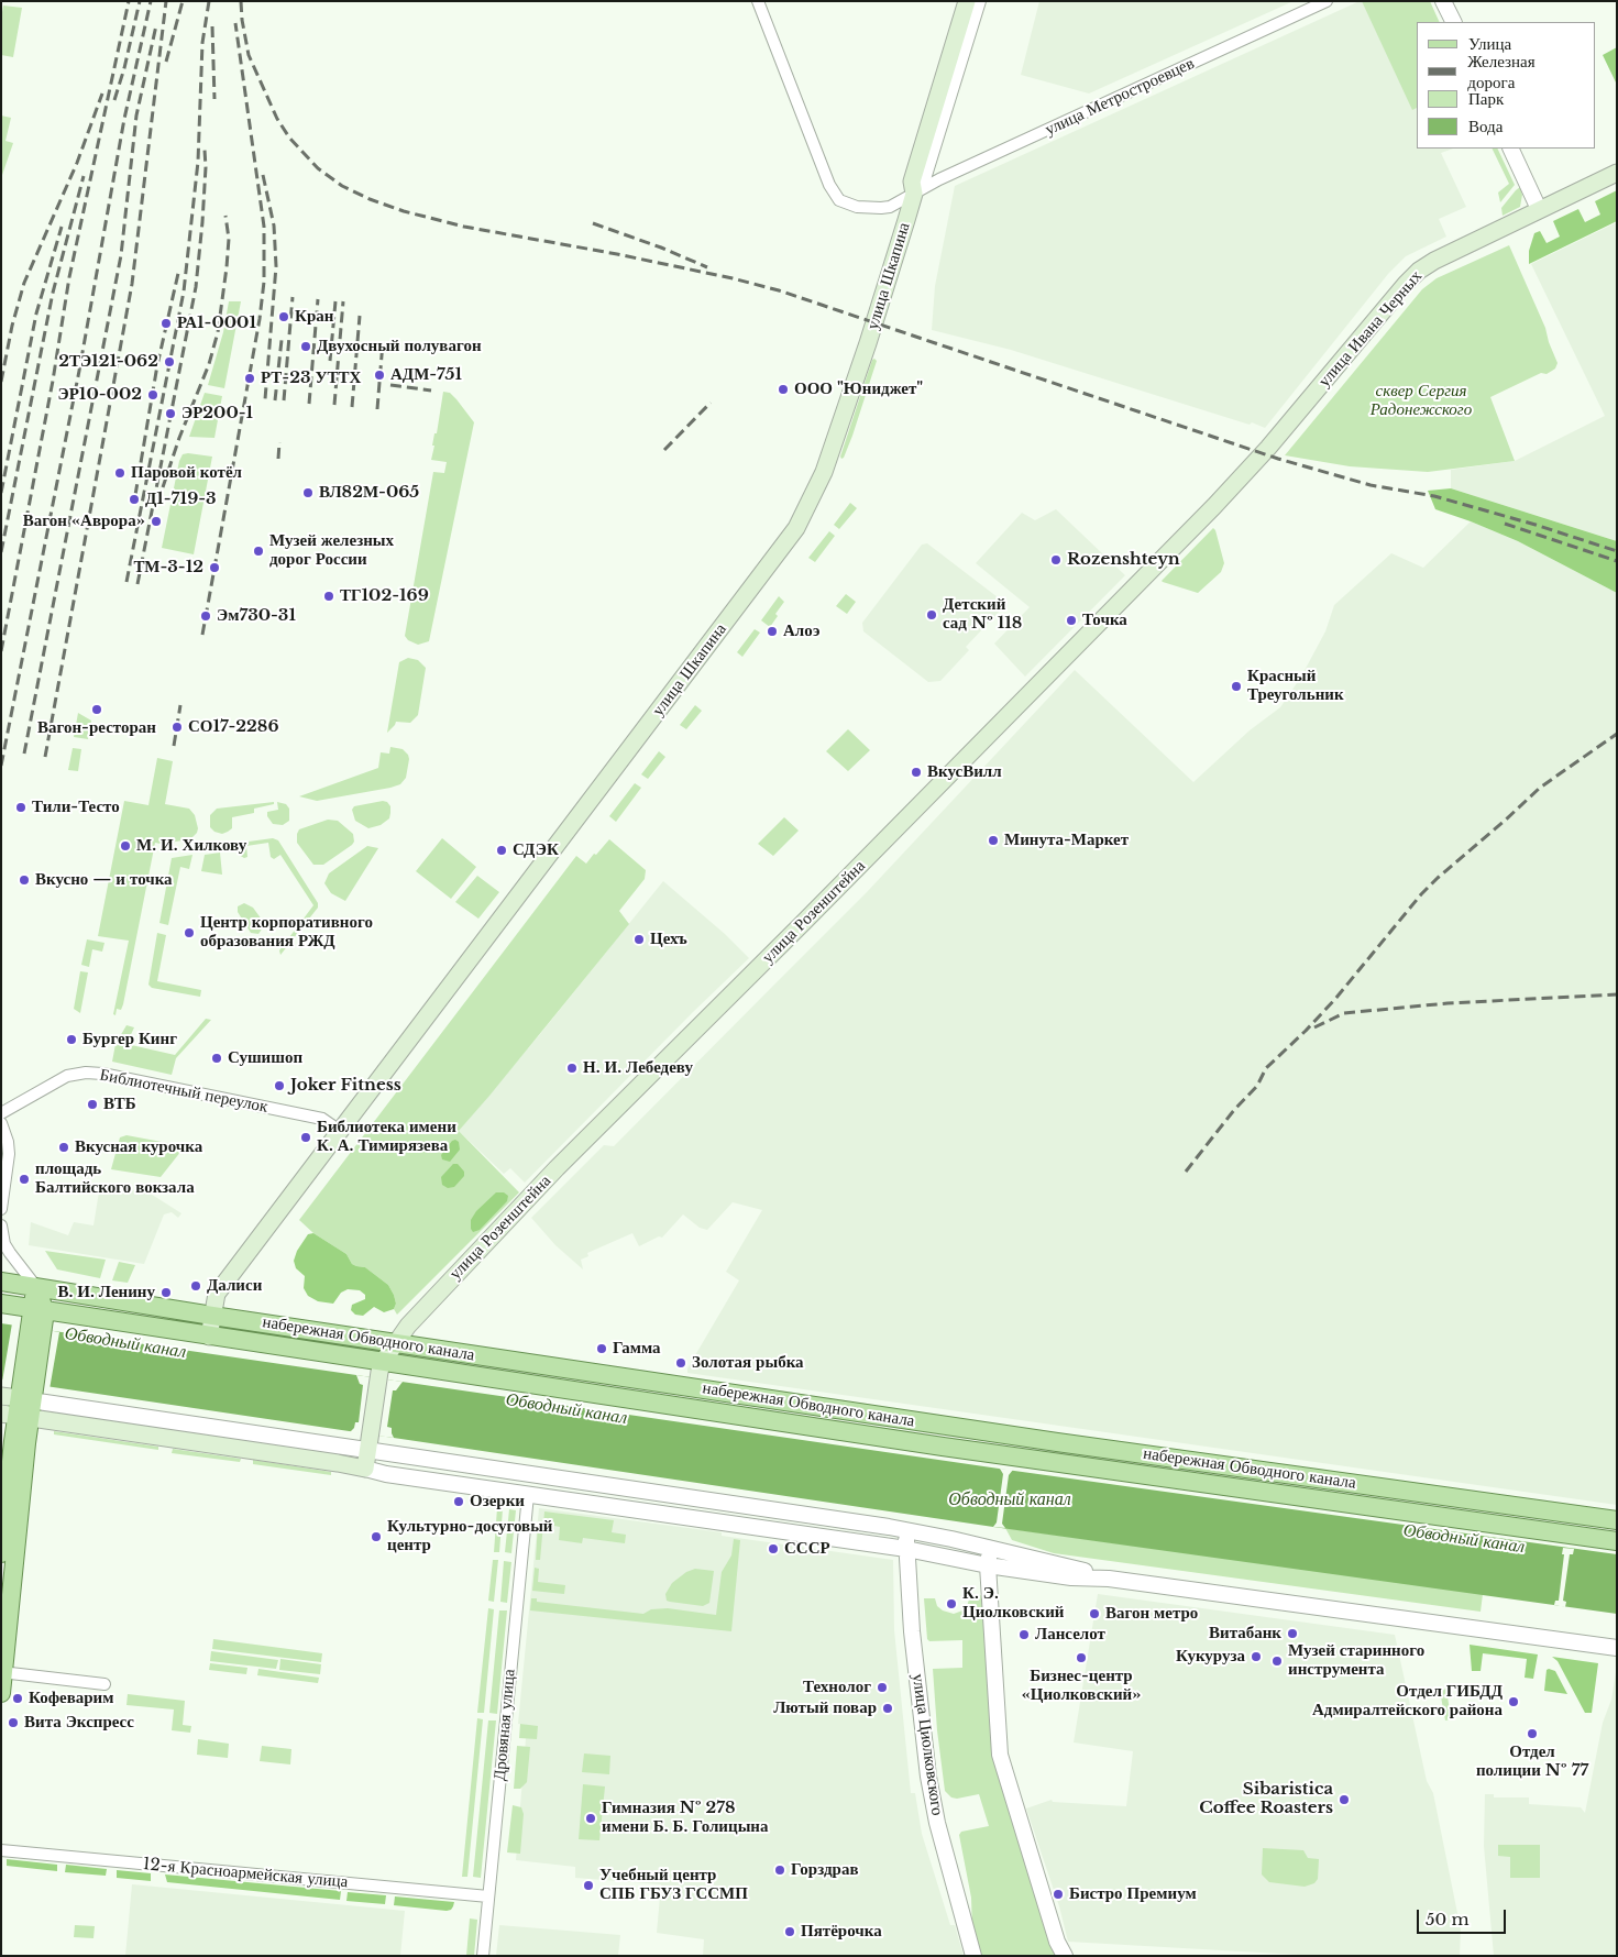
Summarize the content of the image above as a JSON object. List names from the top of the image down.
{
  "streets": {
    "main road": [
      "улица Шкапина",
      "улица Ивана Черных",
      "улица Розенштейна",
      "набережная Обводного канала"
    ],
    "street": [
      "улица Метростроевцев",
      "Библиотечный переулок",
      "Дровяная улица",
      "улица Циолковского",
      "12-я Красноармейская улица"
    ]
  },
  "crossings": [
    ["улица Метростроевцев", "улица Шкапина"],
    ["улица Шкапина", "Библиотечный переулок"],
    ["улица Шкапина", "набережная Обводного канала"],
    ["улица Ивана Черных", "улица Розенштейна"],
    ["улица Розенштейна", "набережная Обводного канала"],
    ["Дровяная улица", "12-я Красноармейская улица"]
  ],
  "water": ["Обводный канал"],
  "parks": ["сквер Сергия Радонежского"],
  "places": [
    "Кран",
    "РА1-0001",
    "Двухосный полувагон",
    "2ТЭ121-062",
    "АДМ-751",
    "РТ-23 УТТХ",
    "ООО \"Юниджет\"",
    "ЭР10-002",
    "ЭР200-1",
    "Паровой котёл",
    "ВЛ82М-065",
    "Д1-719-3",
    "Вагон «Аврора»",
    "Музей железных дорог России",
    "Rozenshteyn",
    "ТМ-3-12",
    "ТГ102-169",
    "Детский сад № 118",
    "Эм730-31",
    "Точка",
    "Алоэ",
    "Красный Треугольник",
    "Вагон-ресторан",
    "СО17-2286",
    "ВкусВилл",
    "Тили-Тесто",
    "Минута-Маркет",
    "М. И. Хилкову",
    "СДЭК",
    "Вкусно — и точка",
    "Центр корпоративного образования РЖД",
    "Цехъ",
    "Бургер Кинг",
    "Сушишоп",
    "Н. И. Лебедеву",
    "Joker Fitness",
    "ВТБ",
    "Библиотека имени К. А. Тимирязева",
    "Вкусная курочка",
    "площадь Балтийского вокзала",
    "Далиси",
    "В. И. Ленину",
    "Гамма",
    "Золотая рыбка",
    "Озерки",
    "Культурно-досуговый центр",
    "СССР",
    "К. Э. Циолковский",
    "Вагон метро",
    "Витабанк",
    "Ланселот",
    "Кукуруза",
    "Бизнес-центр «Циолковский»",
    "Музей старинного инструмента",
    "Технолог",
    "Кофеварим",
    "Отдел ГИБДД Адмиралтейского района",
    "Лютый повар",
    "Вита Экспресс",
    "Отдел полиции № 77",
    "Sibaristica Coffee Roasters",
    "Гимназия № 278 имени Б. Б. Голицына",
    "Горздрав",
    "Учебный центр СПБ ГБУЗ ГССМП",
    "Бистро Премиум",
    "Пятёрочка"
  ],
  "legend": [
    "Улица",
    "Железная дорога",
    "Парк",
    "Вода"
  ],
  "scale_bar": "50 m"
}
